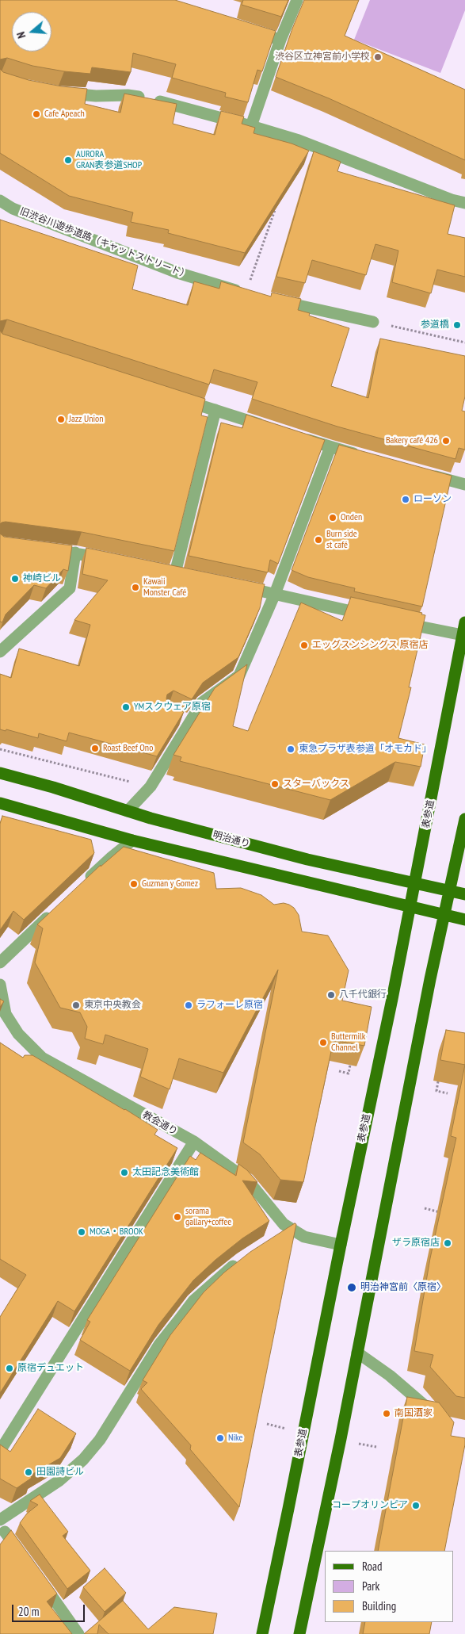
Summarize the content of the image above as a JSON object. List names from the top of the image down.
{
  "streets": {
    "main road": ["表参道", "明治通り"],
    "street": ["旧渋谷川遊歩道路（キャットストリート）", "教会通り"]
  },
  "crossings": [
    ["表参道", "明治通り"],
    ["表参道", "教会通り"]
  ],
  "places": [
    "渋谷区立神宮前小学校",
    "Cafe Apeach",
    "AURORA GRAN表参道SHOP",
    "参道橋",
    "Jazz Union",
    "Bakery café 426",
    "ローソン",
    "Onden",
    "Burn side st café",
    "神崎ビル",
    "Kawaii Monster Café",
    "エッグスンシングス 原宿店",
    "YMスクウェア原宿",
    "Roast Beef Ono",
    "東急プラザ表参道「オモカド」",
    "スターバックス",
    "Guzman y Gomez",
    "八千代銀行",
    "東京中央教会",
    "ラフォーレ原宿",
    "Buttermilk Channel",
    "太田記念美術館",
    "sorama gallary+coffee",
    "MOGA・BROOK",
    "ザラ原宿店",
    "明治神宮前〈原宿〉",
    "原宿デュエット",
    "南国酒家",
    "Nike",
    "田園詩ビル",
    "コープオリンピア"
  ],
  "legend": ["Road", "Park", "Building"],
  "scale_bar": "20 m",
  "north": "left"
}
